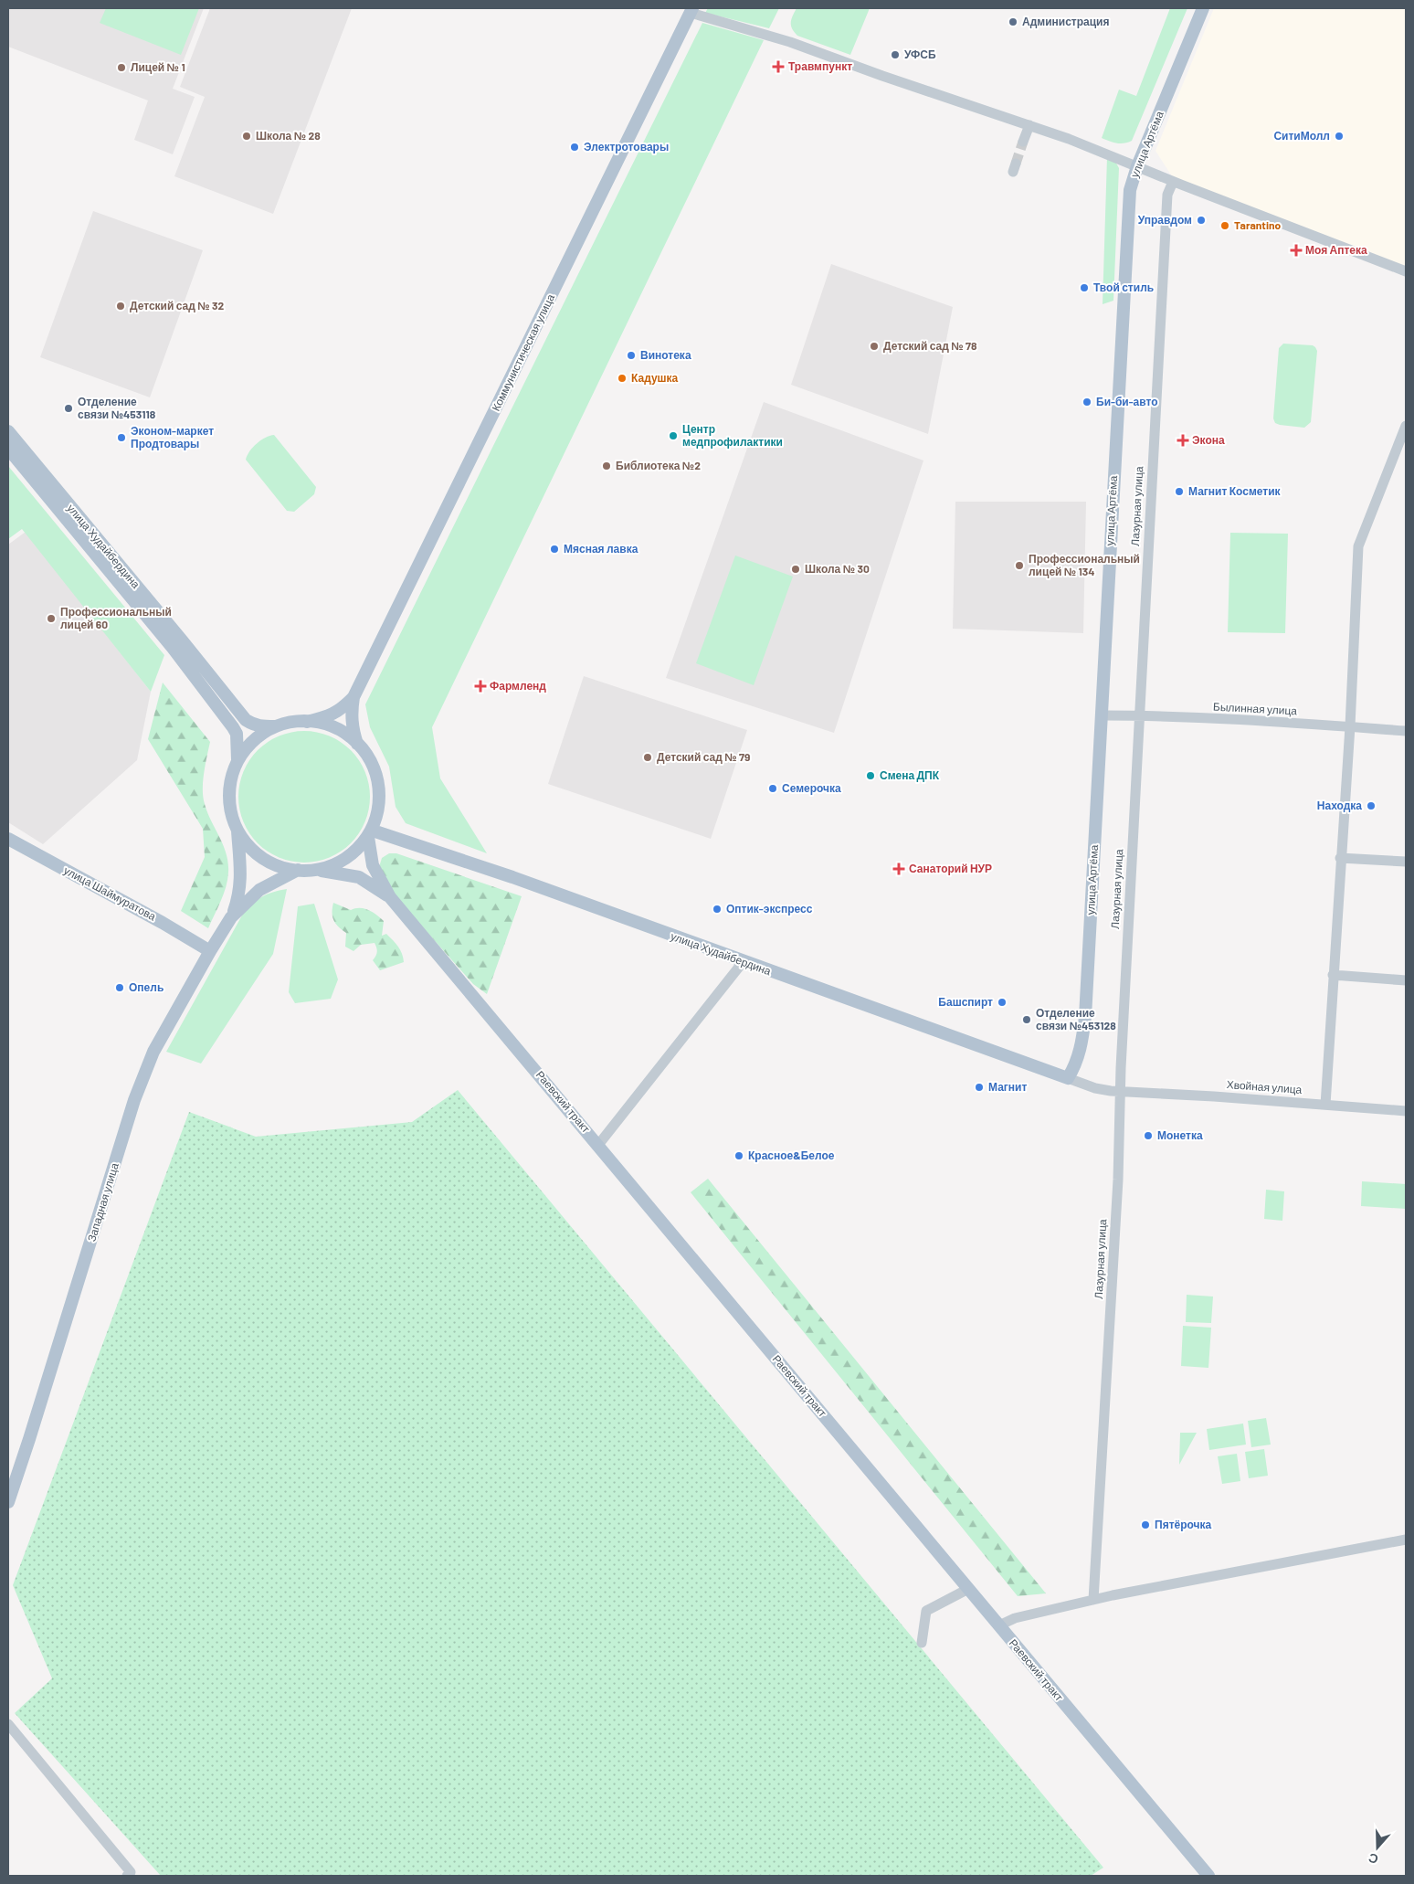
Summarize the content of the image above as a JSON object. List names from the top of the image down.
{
  "streets": {
    "main road": [
      "улица Артёма",
      "Коммунистическая улица",
      "улица Худайбердина",
      "улица Шаймуратова",
      "Раевский тракт",
      "Западная улица"
    ],
    "street": ["Лазурная улица", "Былинная улица", "Хвойная улица"]
  },
  "crossings": [
    ["улица Артёма", "улица Худайбердина"],
    ["улица Артёма", "Былинная улица"],
    ["улица Артёма", "Хвойная улица"],
    ["Коммунистическая улица", "улица Худайбердина"],
    ["Коммунистическая улица", "Раевский тракт"],
    ["Коммунистическая улица", "Западная улица"],
    ["Лазурная улица", "Былинная улица"],
    ["Лазурная улица", "Хвойная улица"],
    ["улица Худайбердина", "Хвойная улица"],
    ["улица Худайбердина", "Раевский тракт"],
    ["улица Худайбердина", "Западная улица"],
    ["улица Шаймуратова", "Западная улица"],
    ["Раевский тракт", "Западная улица"]
  ],
  "places": {
    "other": [
      "Администрация",
      "УФСБ",
      "Лицей № 1",
      "Школа № 28",
      "СитиМолл",
      "Электротовары",
      "Управдом",
      "Tarantino",
      "Твой стиль",
      "Детский сад № 32",
      "Детский сад № 78",
      "Винотека",
      "Кадушка",
      "Би-би-авто",
      "Отделение связи №453118",
      "Центр медпрофилактики",
      "Эконом-маркет Продтовары",
      "Библиотека №2",
      "Магнит Косметик",
      "Мясная лавка",
      "Профессиональный лицей № 134",
      "Школа № 30",
      "Профессиональный лицей 60",
      "Детский сад № 79",
      "Смена ДПК",
      "Семерочка",
      "Находка",
      "Оптик-экспресс",
      "Опель",
      "Башспирт",
      "Отделение связи №453128",
      "Магнит",
      "Монетка",
      "Красное&Белое",
      "Пятёрочка"
    ],
    "health": [
      "Травмпункт",
      "Моя Аптека",
      "Экона",
      "Фармленд",
      "Санаторий НУР"
    ]
  },
  "north": "bottom"
}
